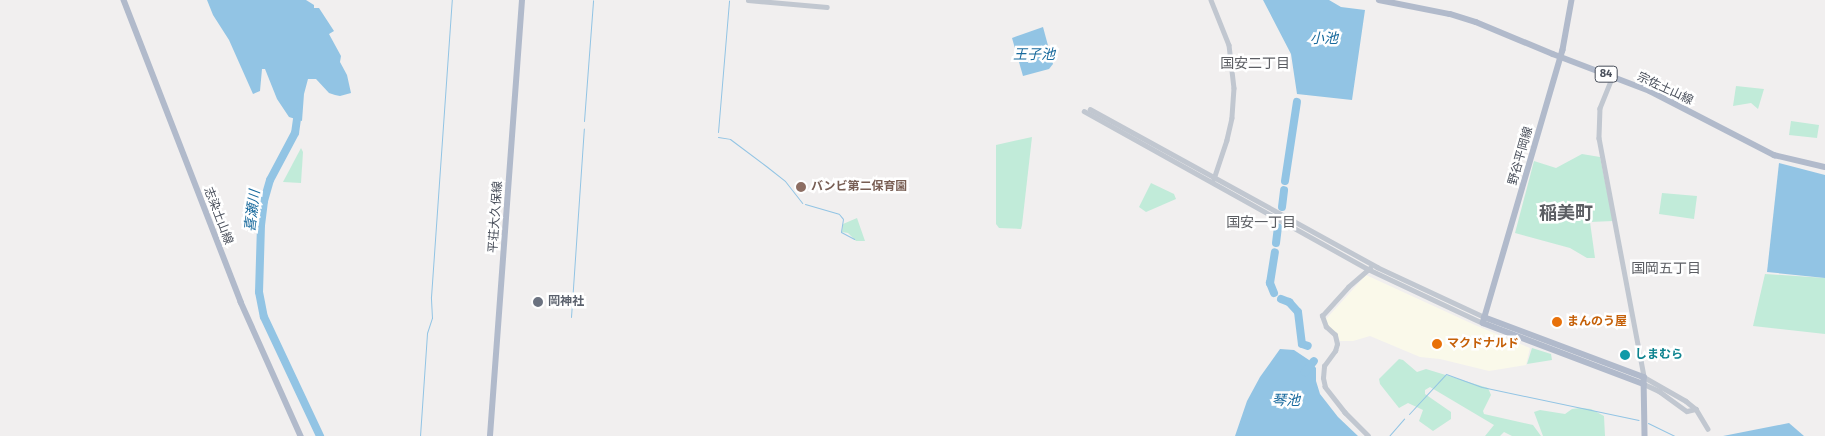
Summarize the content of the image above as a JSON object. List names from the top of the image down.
{
  "streets": {
    "main road": [
      "84",
      "宗佐土山線",
      "野谷平岡線",
      "志染土山線",
      "平荘大久保線"
    ]
  },
  "crossings": [
    ["宗佐土山線", "野谷平岡線"]
  ],
  "districts": [
    "国安二丁目",
    "稲美町",
    "国安一丁目",
    "国岡五丁目"
  ],
  "water": [
    "小池",
    "王子池",
    "喜瀬川",
    "琴池"
  ],
  "places": [
    "バンビ第二保育園",
    "岡神社",
    "まんのう屋",
    "マクドナルド",
    "しまむら"
  ]
}
